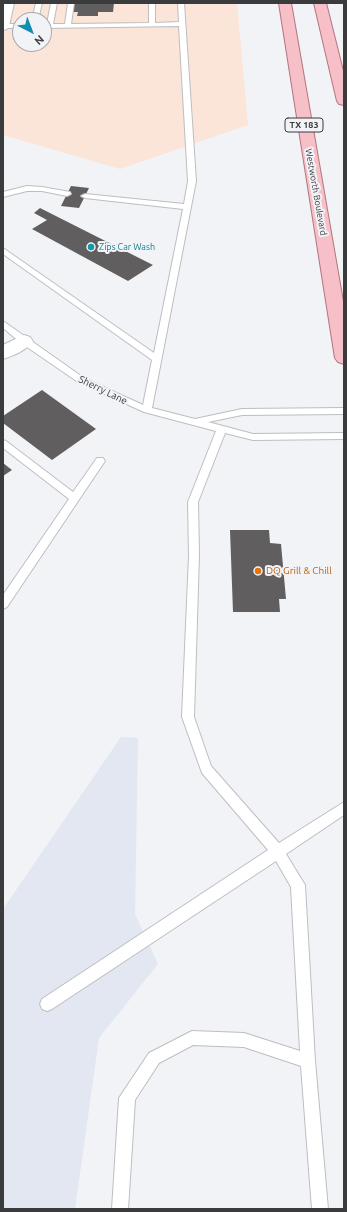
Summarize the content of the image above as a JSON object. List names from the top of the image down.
{
  "streets": {
    "main road": ["TX 183", "Westworth Boulevard"],
    "lane": ["Sherry Lane"]
  },
  "places": ["Zips Car Wash", "DQ Grill & Chill"],
  "north": "bottom right"
}
